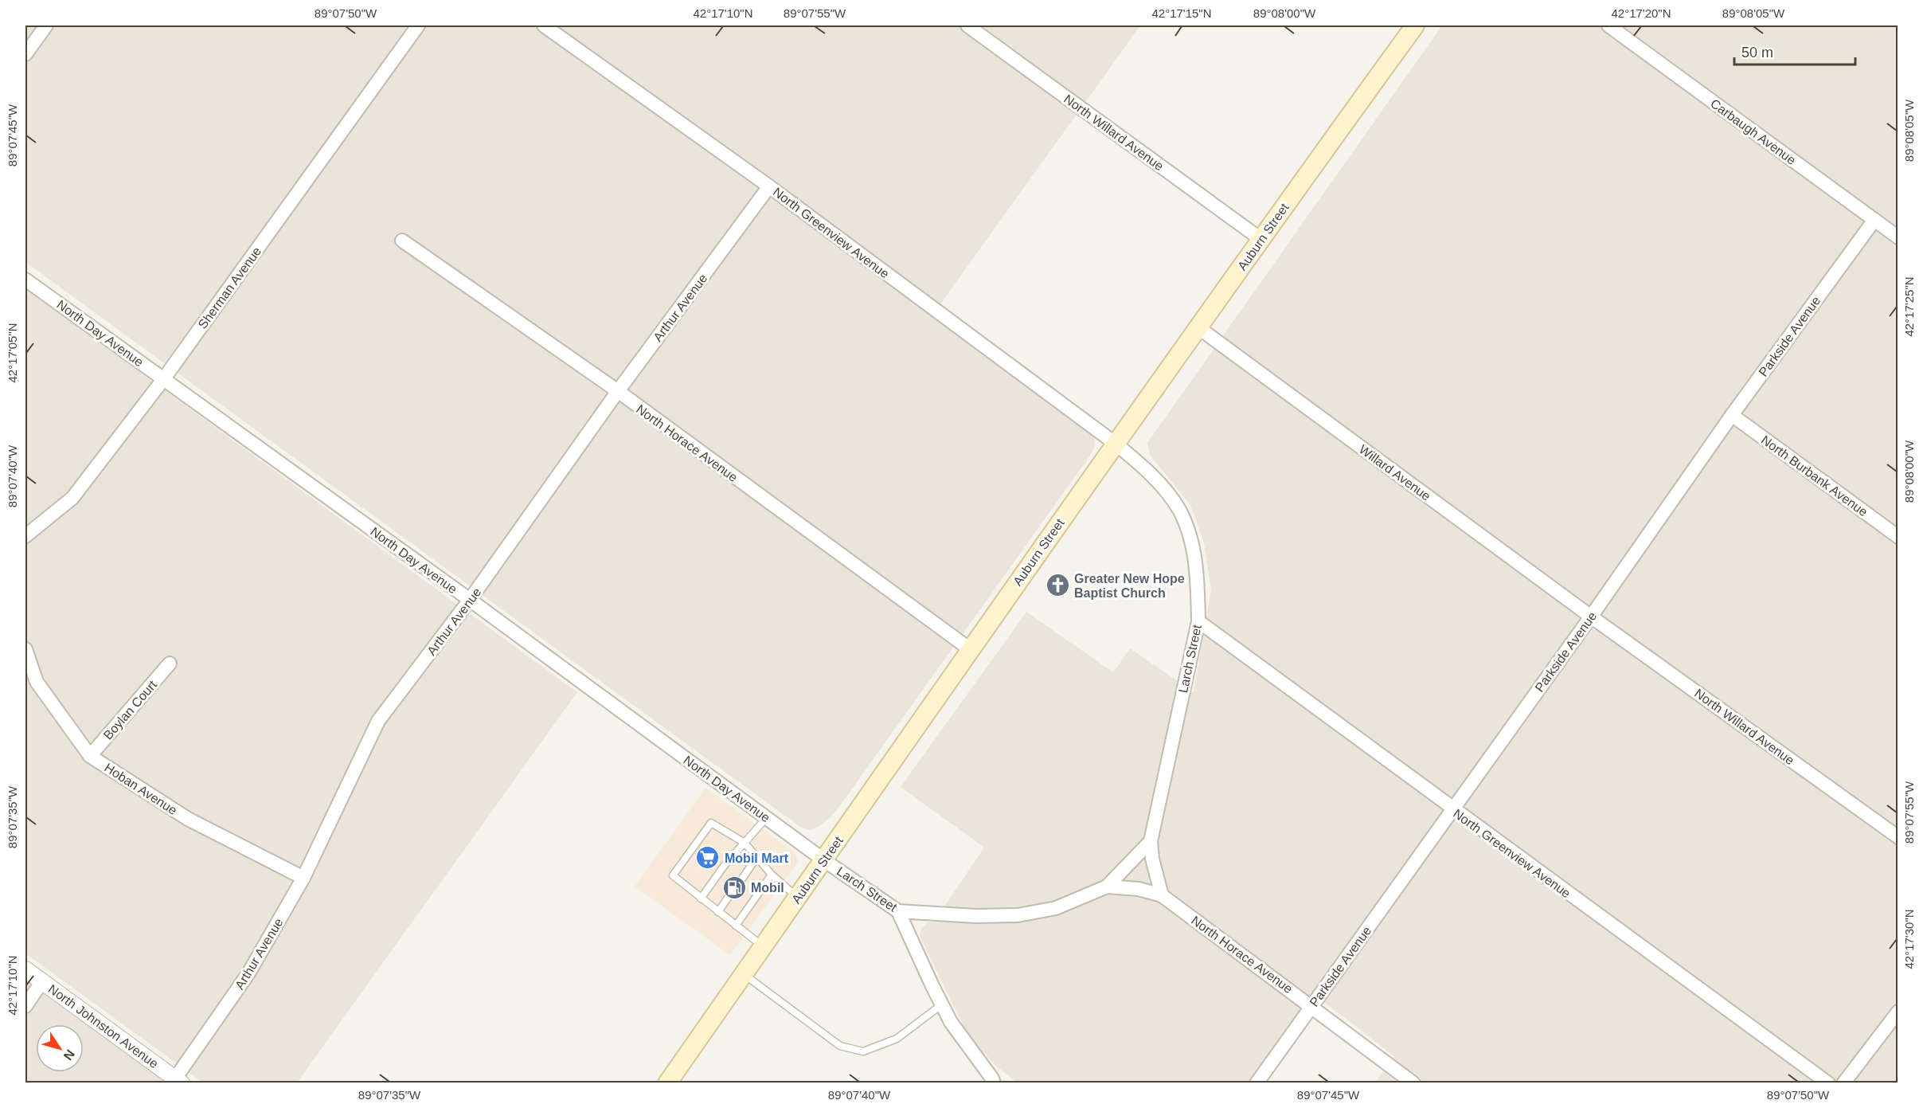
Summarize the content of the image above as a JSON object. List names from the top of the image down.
{
  "streets": {
    "main road": ["Auburn Street"],
    "street": [
      "Carbaugh Avenue",
      "North Willard Avenue",
      "North Greenview Avenue",
      "Sherman Avenue",
      "Arthur Avenue",
      "North Day Avenue",
      "Parkside Avenue",
      "North Horace Avenue",
      "Willard Avenue",
      "North Burbank Avenue",
      "Larch Street",
      "Boylan Court",
      "Hoban Avenue",
      "North Johnston Avenue"
    ]
  },
  "crossings": [
    ["Carbaugh Avenue", "Parkside Avenue"],
    ["North Willard Avenue", "Auburn Street"],
    ["North Willard Avenue", "Parkside Avenue"],
    ["North Willard Avenue", "Willard Avenue"],
    ["North Greenview Avenue", "Auburn Street"],
    ["North Greenview Avenue", "Arthur Avenue"],
    ["North Greenview Avenue", "Parkside Avenue"],
    ["North Greenview Avenue", "Larch Street"],
    ["Auburn Street", "North Day Avenue"],
    ["Auburn Street", "North Horace Avenue"],
    ["Auburn Street", "Willard Avenue"],
    ["Auburn Street", "Larch Street"],
    ["Sherman Avenue", "North Day Avenue"],
    ["Arthur Avenue", "North Day Avenue"],
    ["Arthur Avenue", "North Horace Avenue"],
    ["Arthur Avenue", "Hoban Avenue"],
    ["Arthur Avenue", "North Johnston Avenue"],
    ["North Day Avenue", "Larch Street"],
    ["Parkside Avenue", "North Horace Avenue"],
    ["Parkside Avenue", "Willard Avenue"],
    ["Parkside Avenue", "North Burbank Avenue"],
    ["North Horace Avenue", "Larch Street"],
    ["Boylan Court", "Hoban Avenue"]
  ],
  "places": {
    "church": ["Greater New Hope Baptist Church"],
    "supermarket": ["Mobil Mart"],
    "fuel station": ["Mobil"]
  },
  "scale_bar": "50 m",
  "north": "bottom right",
  "coordinates": [
    "89°07'50\"W",
    "42°17'10\"N",
    "89°07'55\"W",
    "42°17'15\"N",
    "89°08'00\"W",
    "42°17'20\"N",
    "89°08'05\"W",
    "89°07'45\"W",
    "42°17'25\"N",
    "42°17'05\"N",
    "89°07'40\"W",
    "89°07'35\"W",
    "42°17'30\"N"
  ]
}
